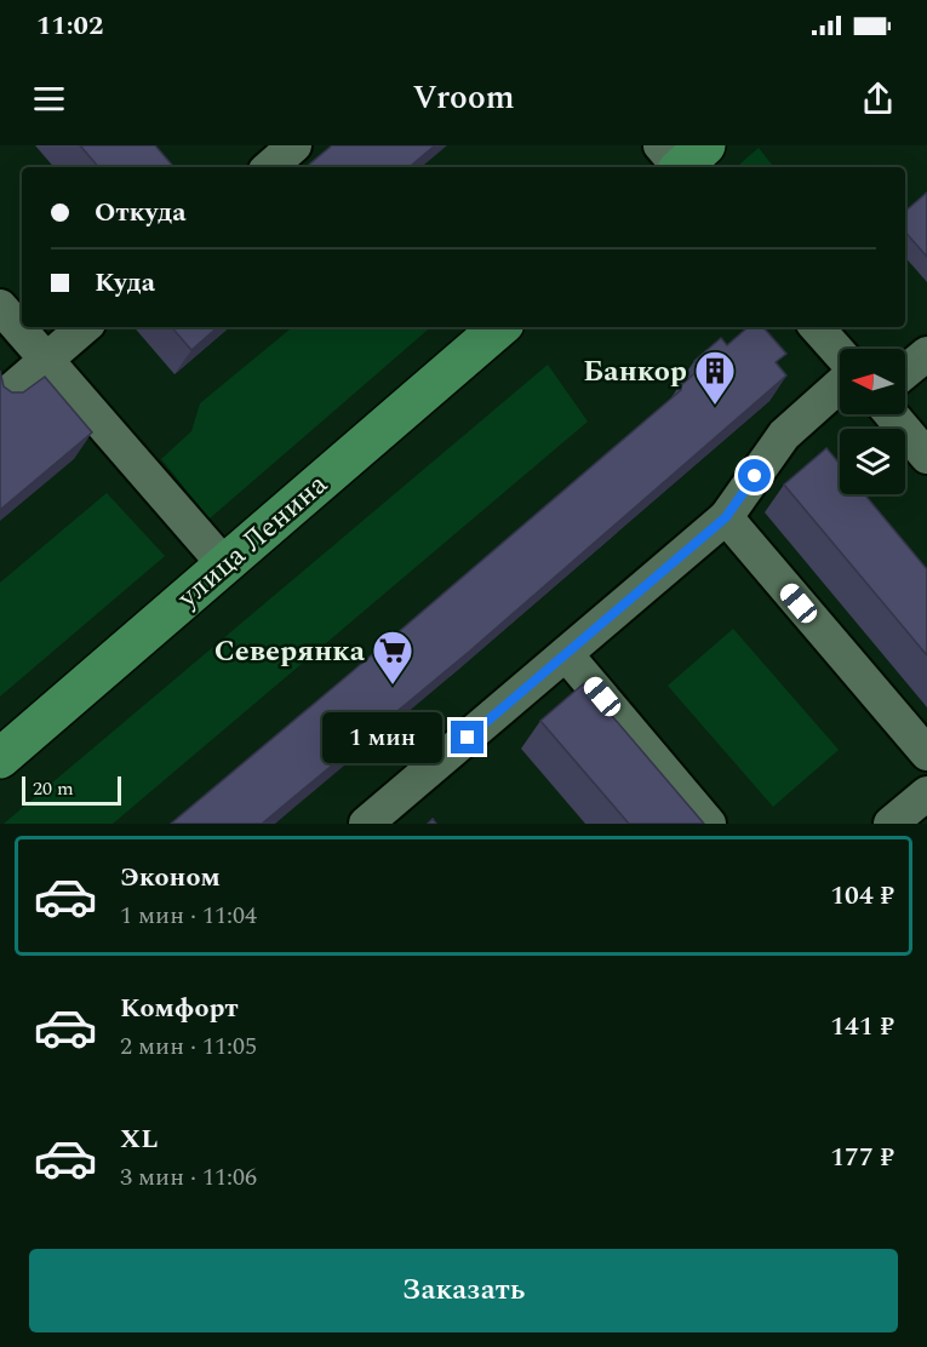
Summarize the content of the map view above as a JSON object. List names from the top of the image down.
{
  "streets": {
    "main road": ["улица Ленина"]
  },
  "places": {
    "building": ["Банкор"],
    "supermarket": ["Северянка"]
  },
  "scale_bar": "20 m",
  "north": "left",
  "page": {
    "status": "11:02",
    "header": "Vroom",
    "banner": ["Откуда", "Куда"],
    "bubble": "1 мин",
    "scale": "20 m",
    "list": [
      {
        "name": "Эконом",
        "note": "1 мин · 11:04",
        "value": "104 ₽"
      },
      {
        "name": "Комфорт",
        "note": "2 мин · 11:05",
        "value": "141 ₽"
      },
      {
        "name": "XL",
        "note": "3 мин · 11:06",
        "value": "177 ₽"
      }
    ],
    "buttons": "Заказать"
  }
}
